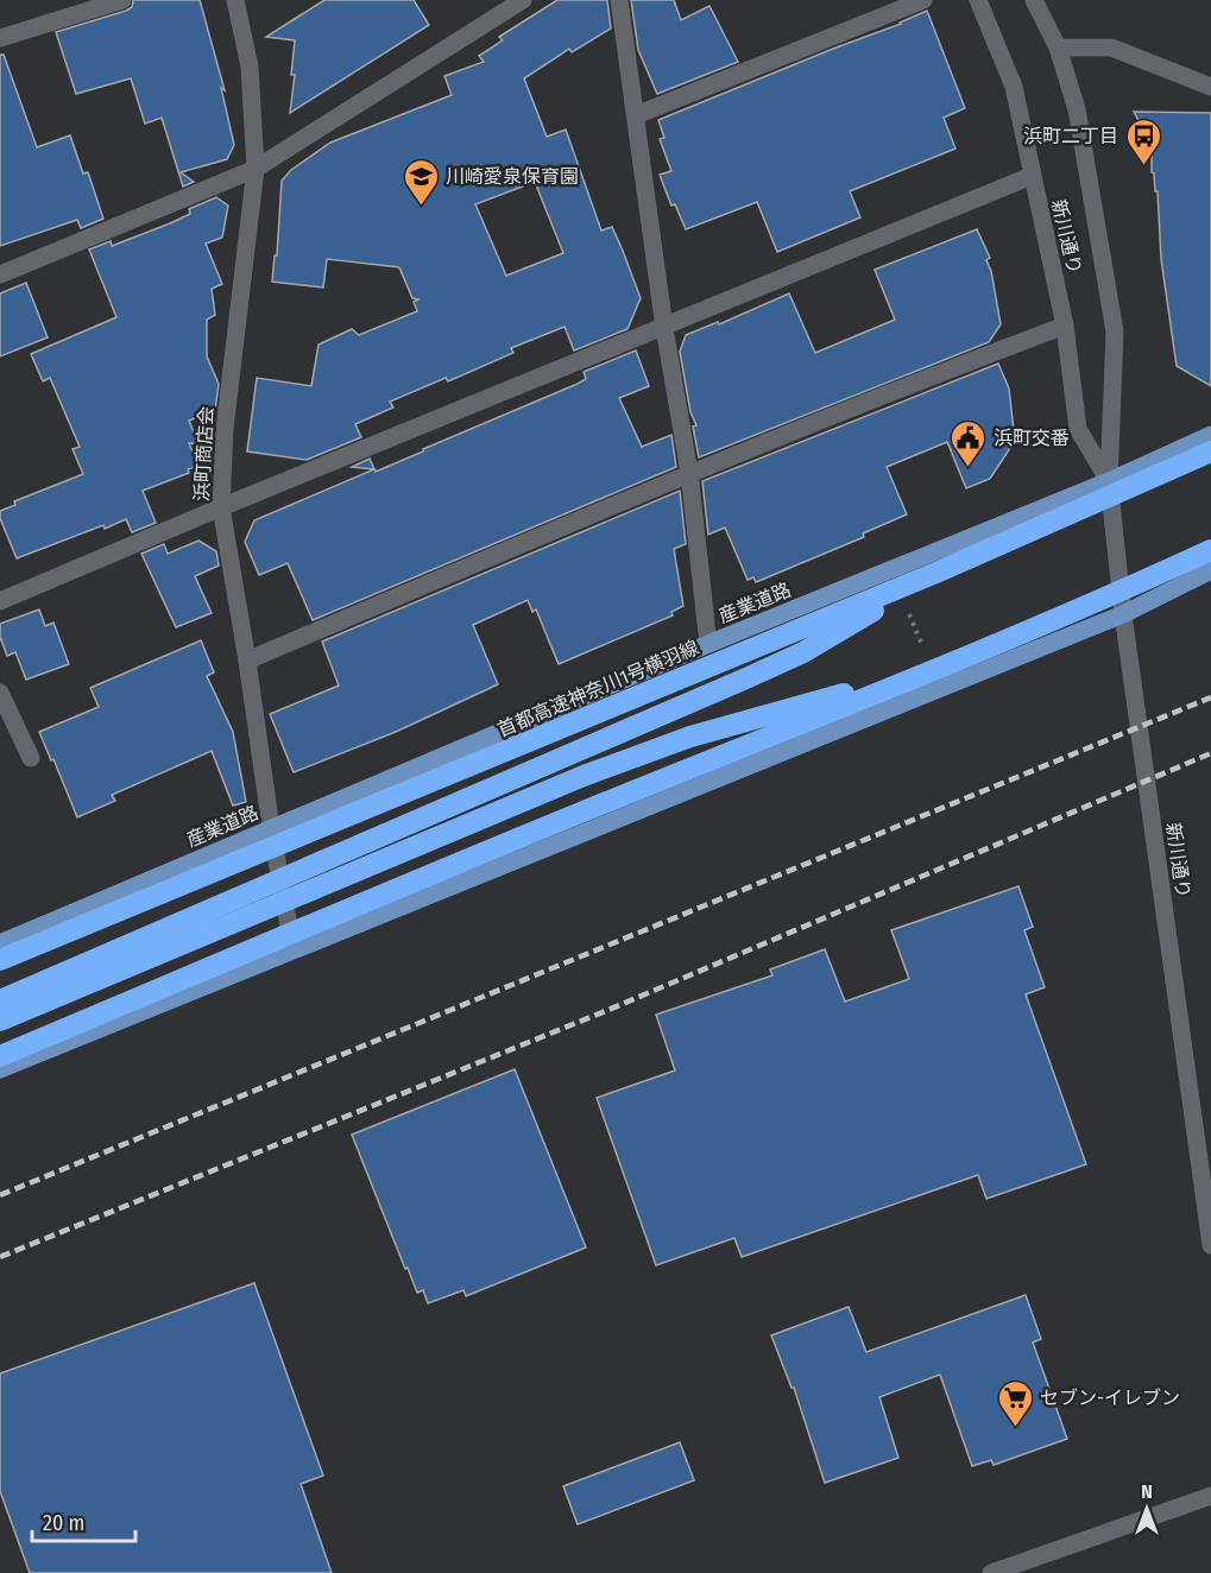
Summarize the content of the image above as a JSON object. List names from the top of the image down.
{
  "streets": {
    "highway": ["首都高速神奈川1号横羽線"],
    "main road": ["産業道路"],
    "street": ["新川通り", "浜町商店会"]
  },
  "crossings": [
    ["新川通り", "産業道路"],
    ["浜町商店会", "産業道路"]
  ],
  "places": {
    "bus stop": ["浜町二丁目"],
    "school or university": ["川崎愛泉保育園"],
    "public building": ["浜町交番"],
    "supermarket": ["セブン-イレブン"]
  },
  "scale_bar": "20 m",
  "north": "top"
}
